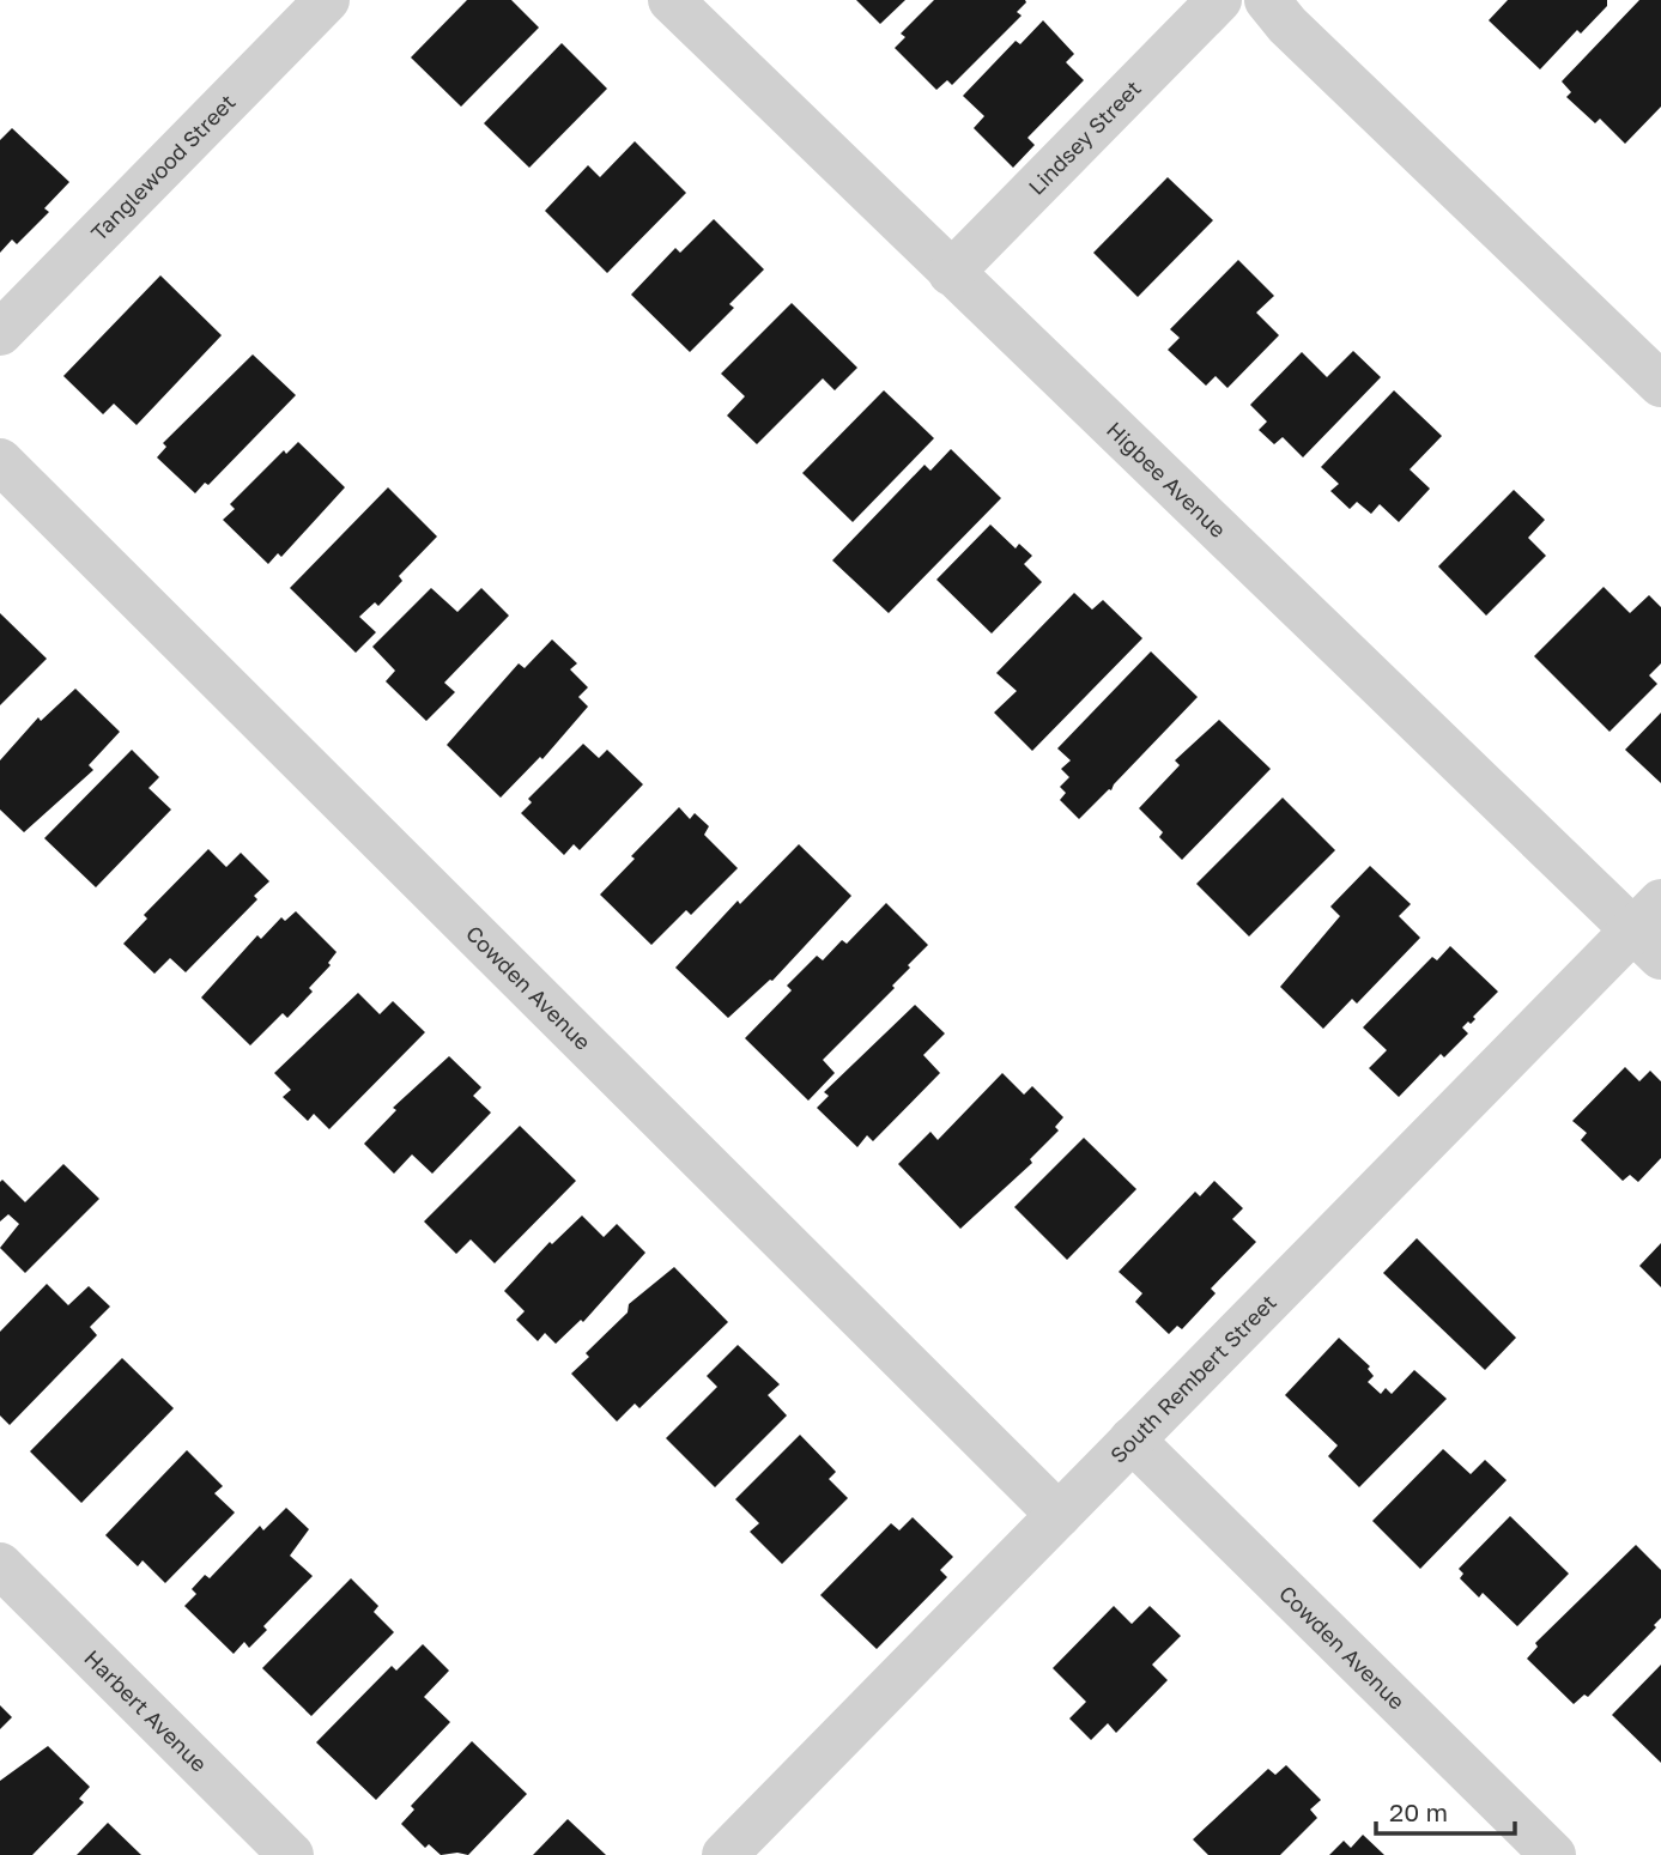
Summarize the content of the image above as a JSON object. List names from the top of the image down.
{
  "streets": {
    "street": [
      "Lindsey Street",
      "Tanglewood Street",
      "Higbee Avenue",
      "Cowden Avenue",
      "South Rembert Street",
      "Harbert Avenue"
    ]
  },
  "crossings": [
    ["Lindsey Street", "Higbee Avenue"],
    ["Higbee Avenue", "South Rembert Street"],
    ["Cowden Avenue", "South Rembert Street"]
  ],
  "scale_bar": "20 m"
}
